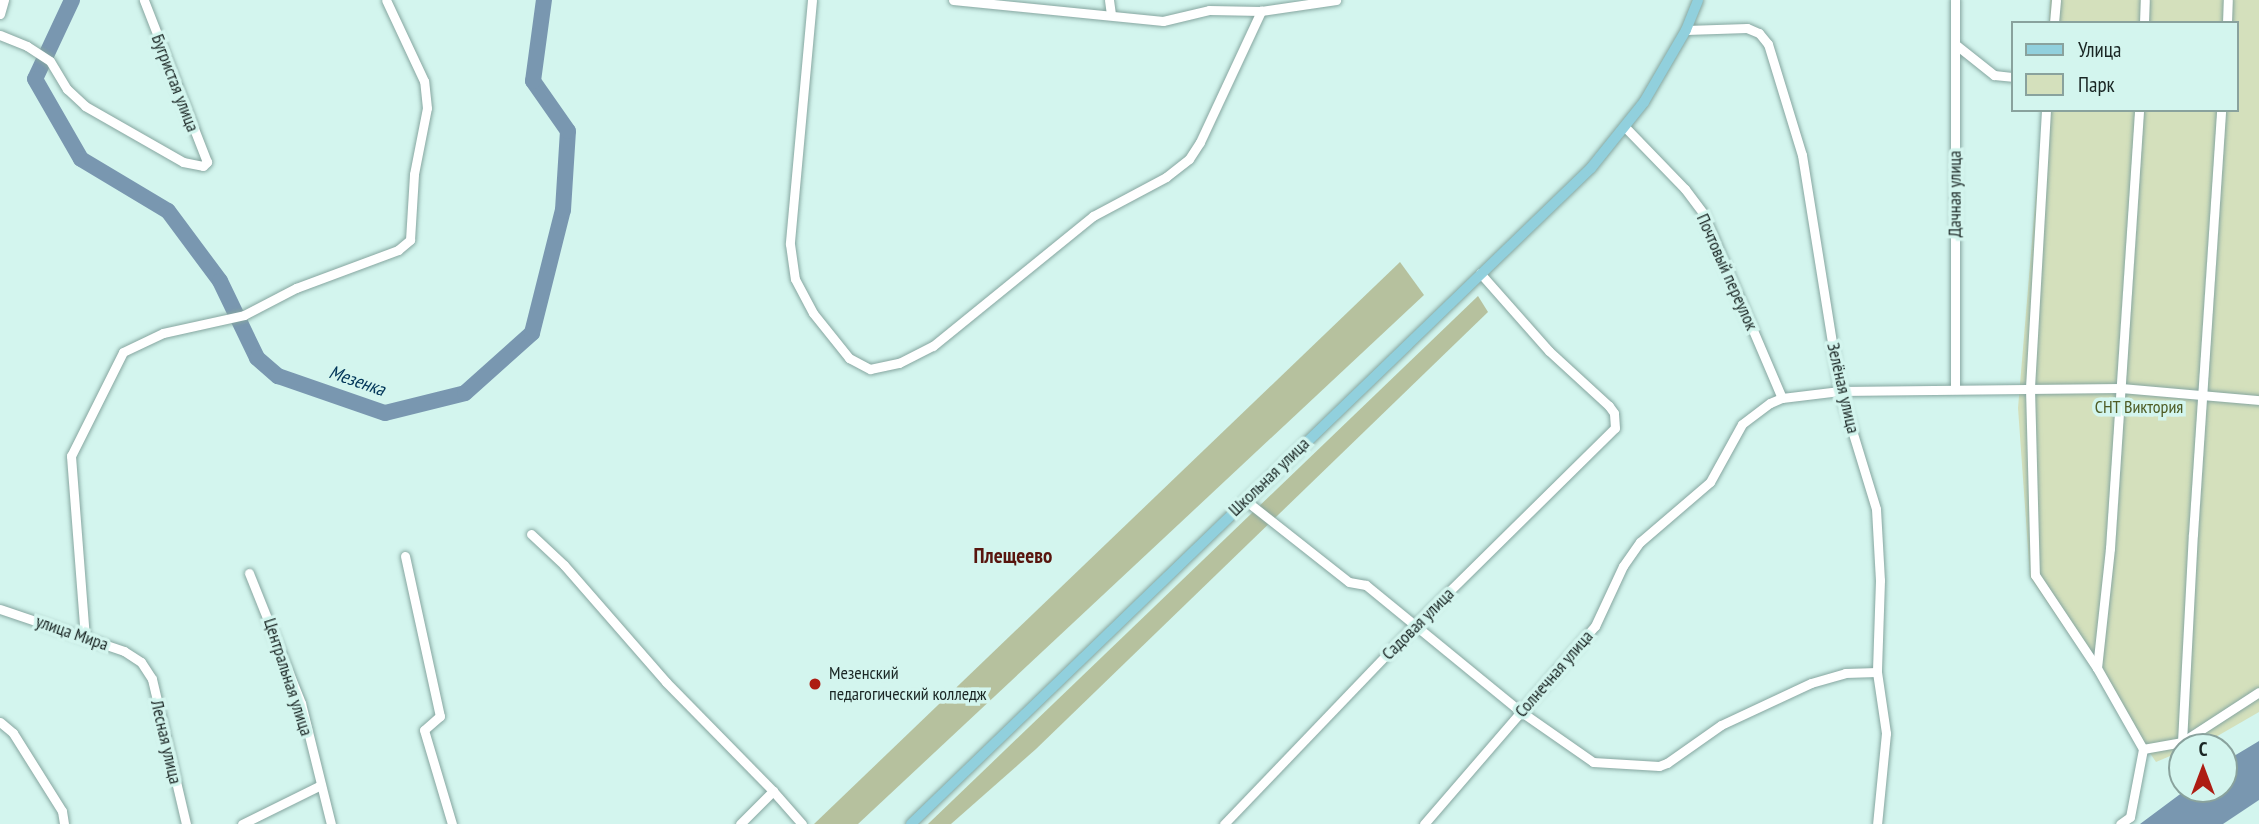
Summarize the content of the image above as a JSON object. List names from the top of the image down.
{
  "streets": {
    "main road": ["Школьная улица"],
    "street": [
      "Бугристая улица",
      "Дачная улица",
      "Почтовый переулок",
      "Зелёная улица",
      "Садовая улица",
      "улица Мира",
      "Солнечная улица",
      "Центральная улица",
      "Лесная улица"
    ]
  },
  "crossings": [
    ["Почтовый переулок", "Школьная улица"],
    ["Почтовый переулок", "Солнечная улица"],
    ["Зелёная улица", "Школьная улица"],
    ["Школьная улица", "Садовая улица"],
    ["улица Мира", "Лесная улица"]
  ],
  "districts": ["Плещеево"],
  "water": ["Мезенка"],
  "parks": ["СНТ Виктория"],
  "places": ["Мезенский педагогический колледж"],
  "legend": ["Улица", "Парк"],
  "north": "top"
}
